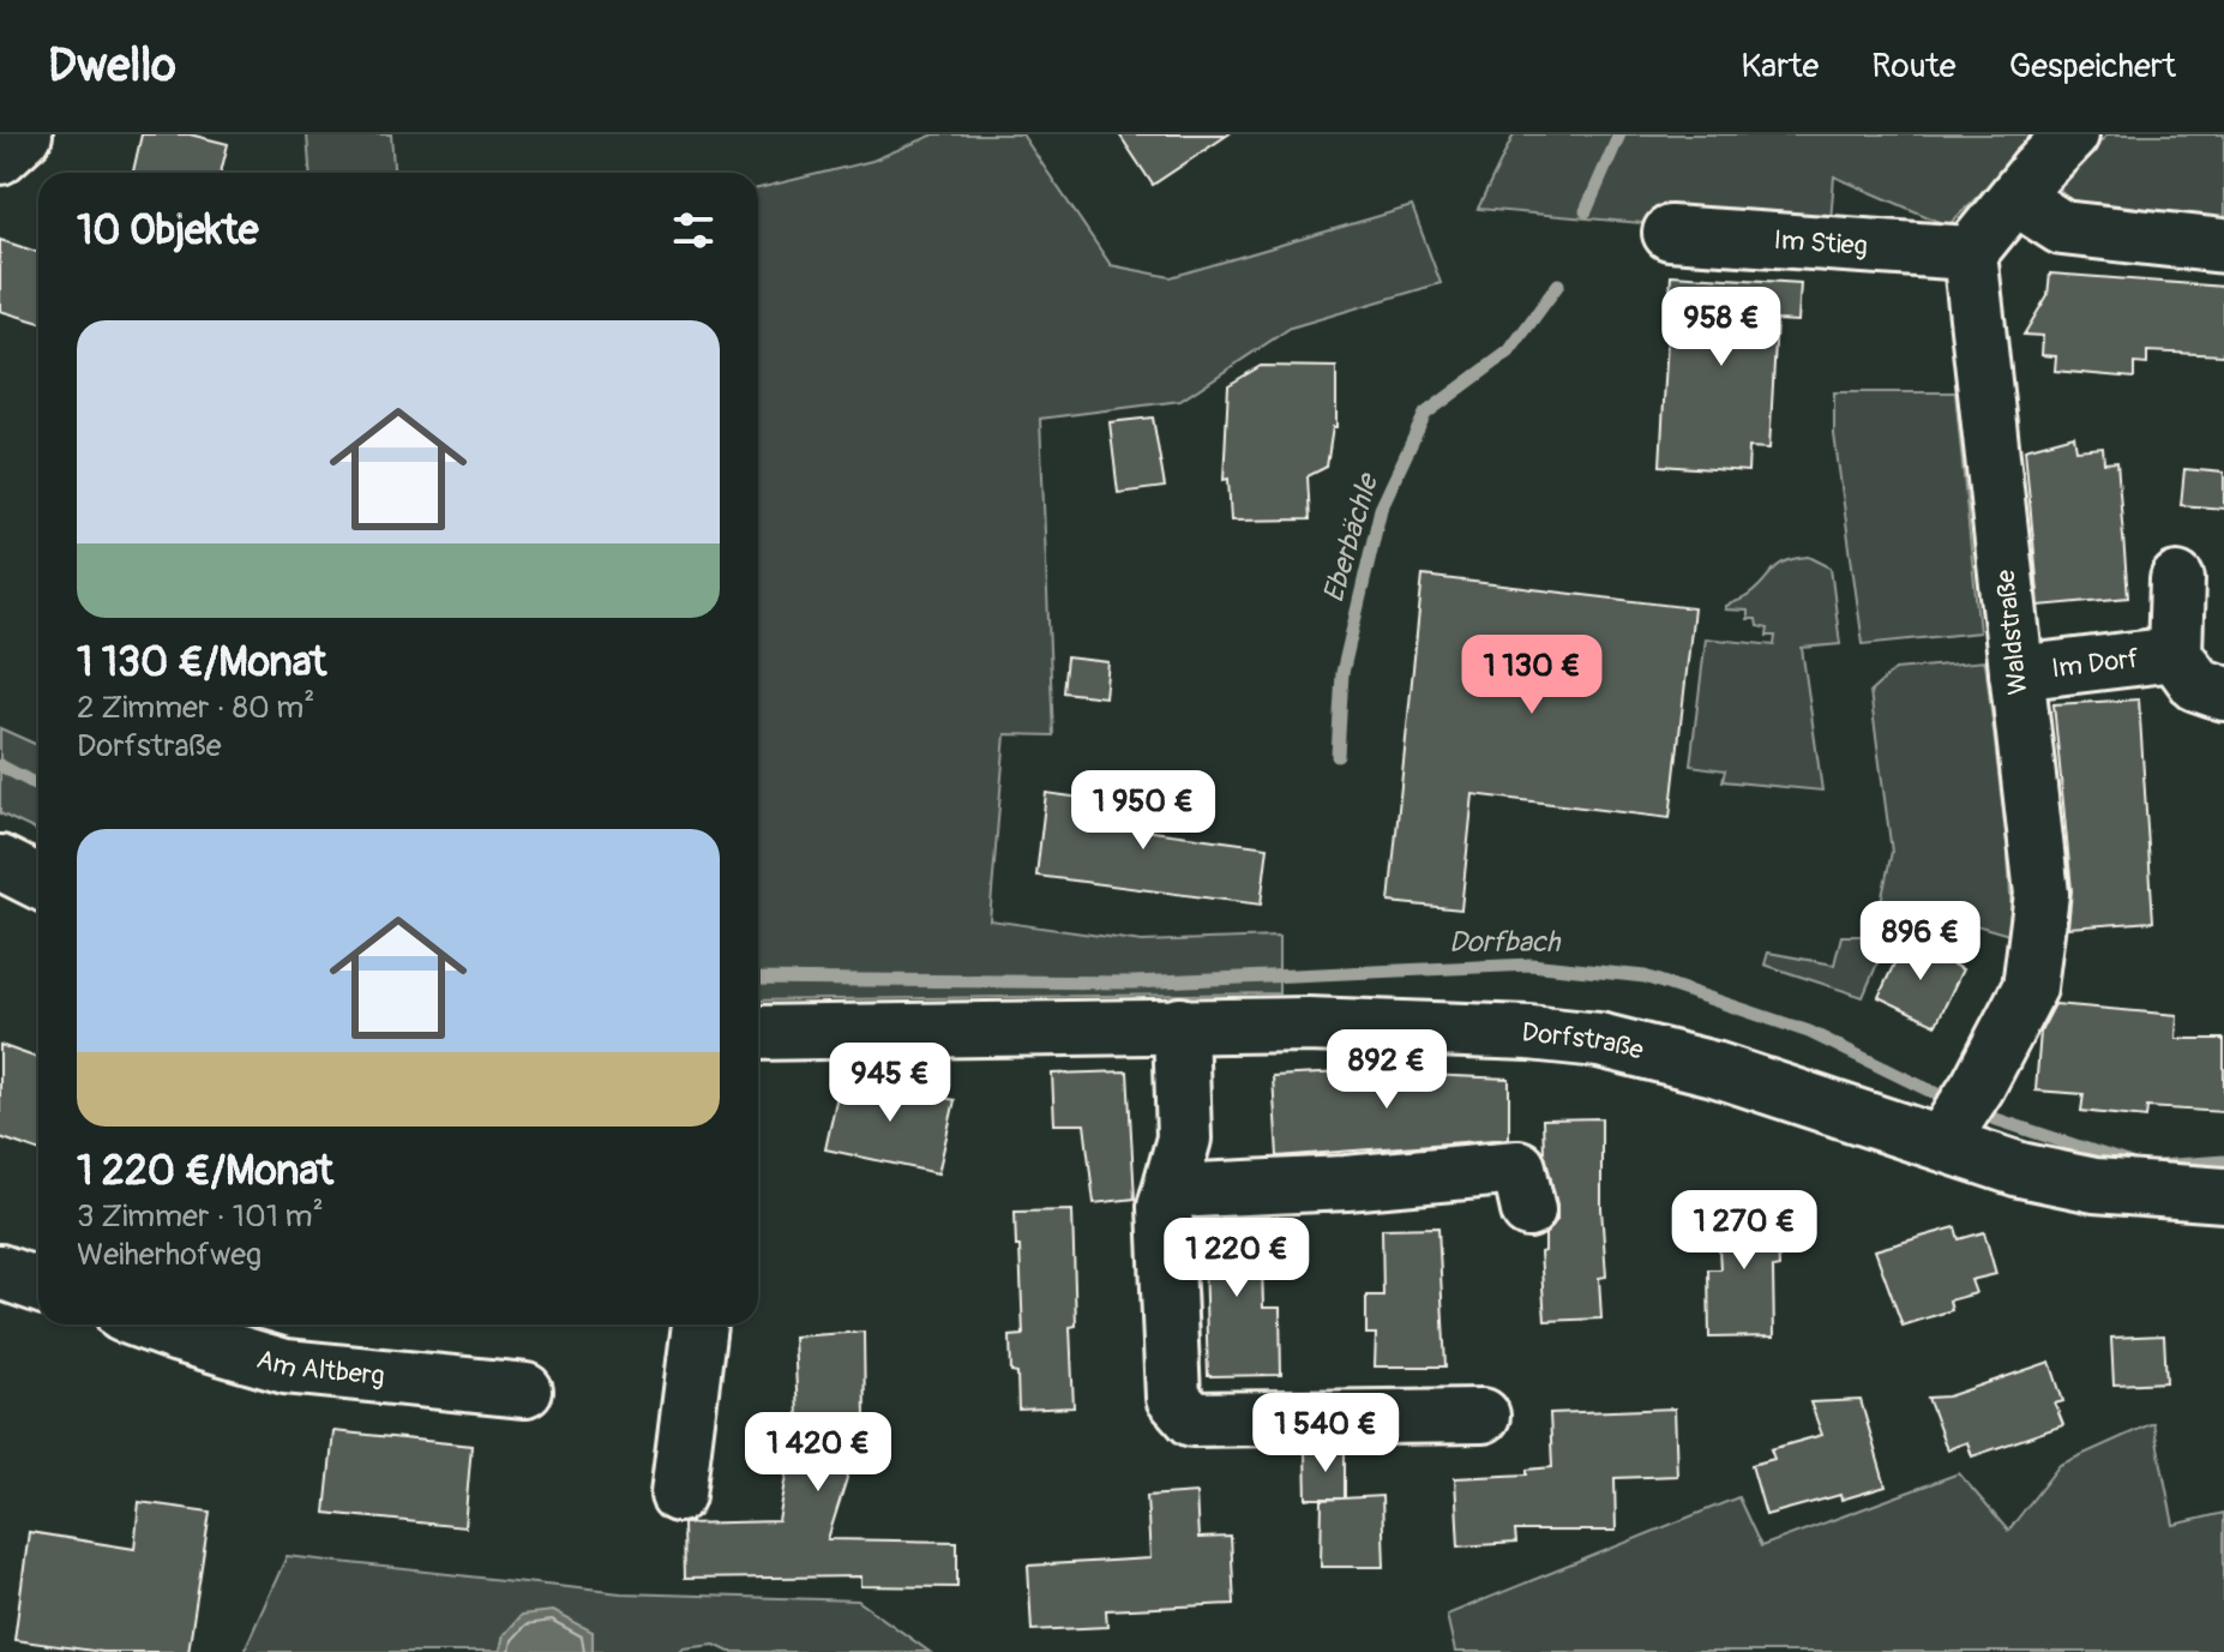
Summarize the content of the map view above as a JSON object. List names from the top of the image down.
{
  "streets": {
    "street": [
      "Im Stieg",
      "Waldstraße",
      "Im Dorf",
      "Dorfstraße",
      "Am Altberg"
    ]
  },
  "crossings": [
    ["Im Stieg", "Waldstraße"],
    ["Waldstraße", "Im Dorf"],
    ["Waldstraße", "Dorfstraße"]
  ],
  "water": ["Eberbächle", "Dorfbach"],
  "page": {
    "header": "Dwello",
    "nav": ["Karte", "Route", "Gespeichert"],
    "heading": "10 Objekte",
    "price": [
      "958 €",
      "1 130 €",
      "1 950 €",
      "896 €",
      "892 €",
      "945 €",
      "1 270 €",
      "1 220 €",
      "1 540 €",
      "1 420 €"
    ],
    "list": [
      {
        "name": "1 130 €/Monat",
        "note": "2 Zimmer · 80 m² · Dorfstraße"
      },
      {
        "name": "1 220 €/Monat",
        "note": "3 Zimmer · 101 m² · Weiherhofweg"
      }
    ]
  }
}
